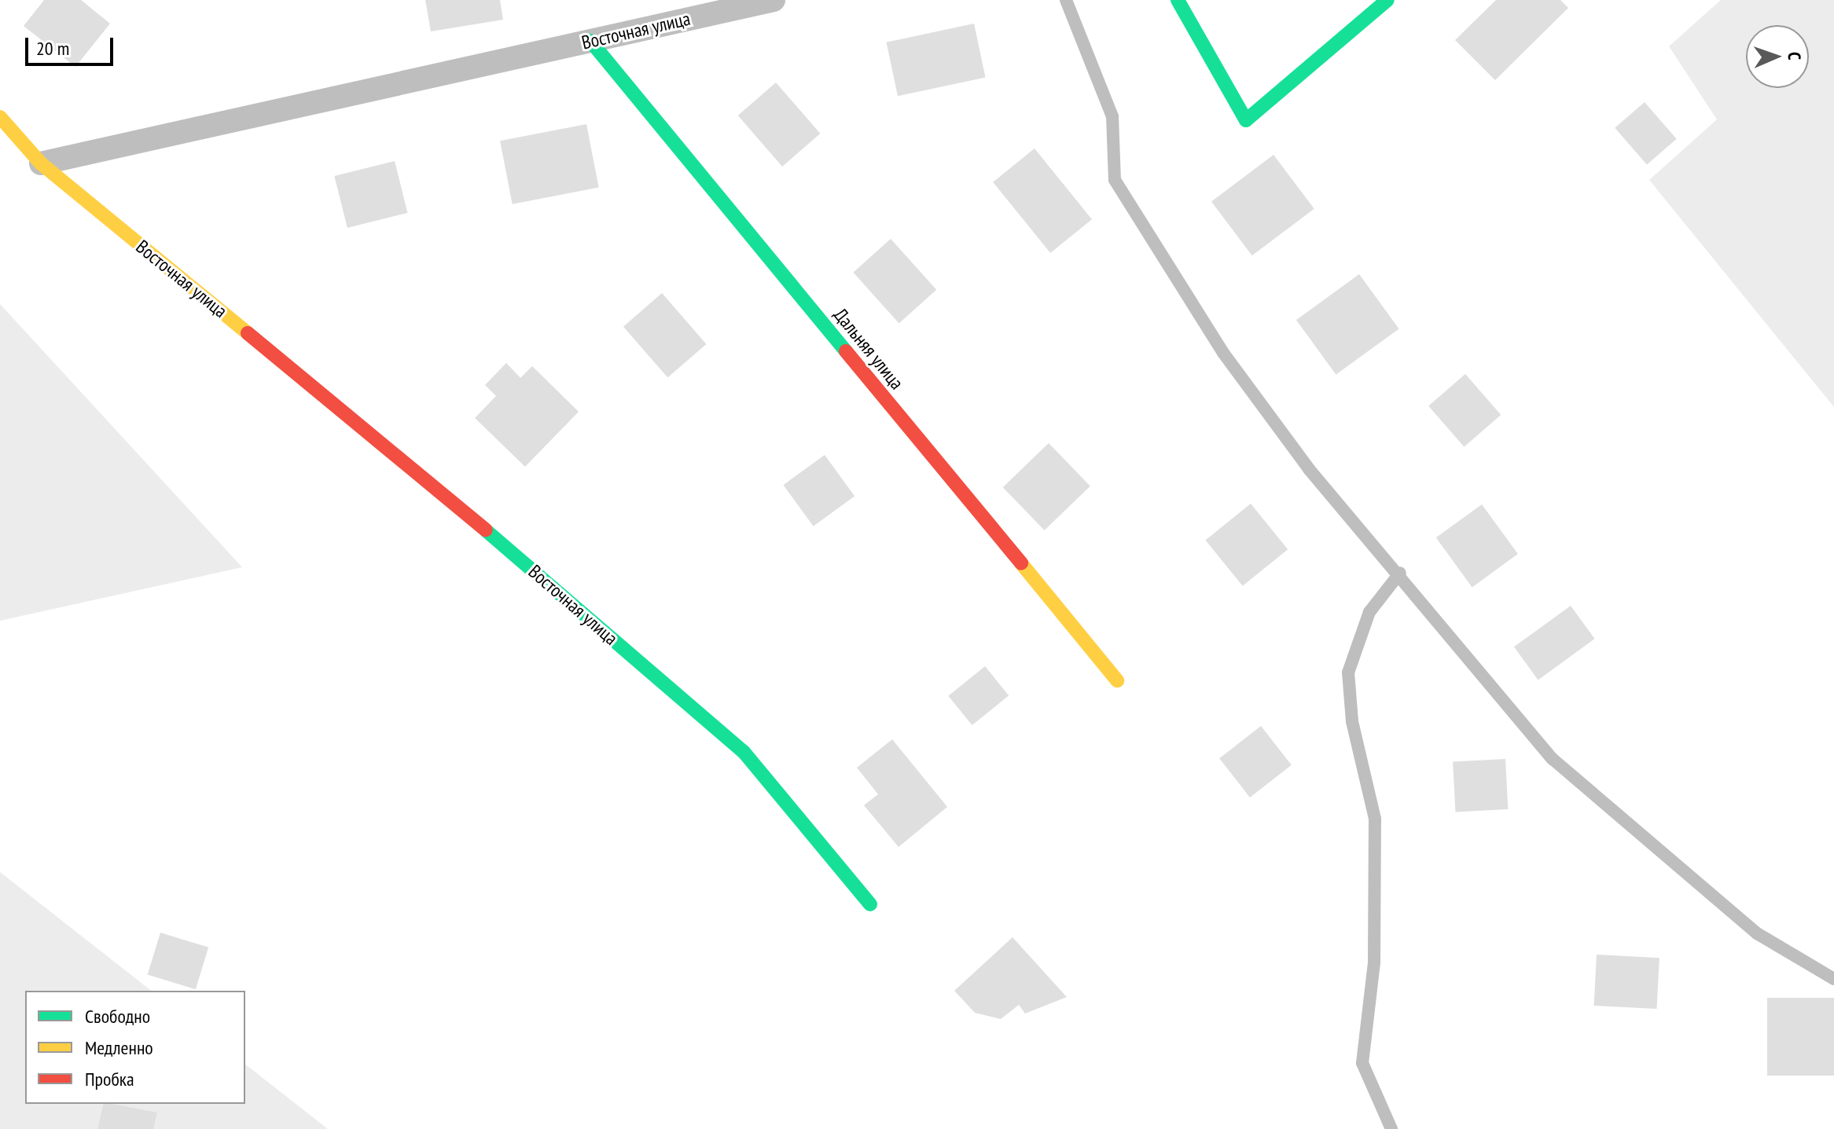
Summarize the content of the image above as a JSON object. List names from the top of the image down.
{
  "streets": {
    "street": ["Восточная улица", "Дальняя улица"]
  },
  "crossings": [
    ["Восточная улица", "Дальняя улица"]
  ],
  "legend": ["Свободно", "Медленно", "Пробка"],
  "scale_bar": "20 m",
  "north": "right"
}
